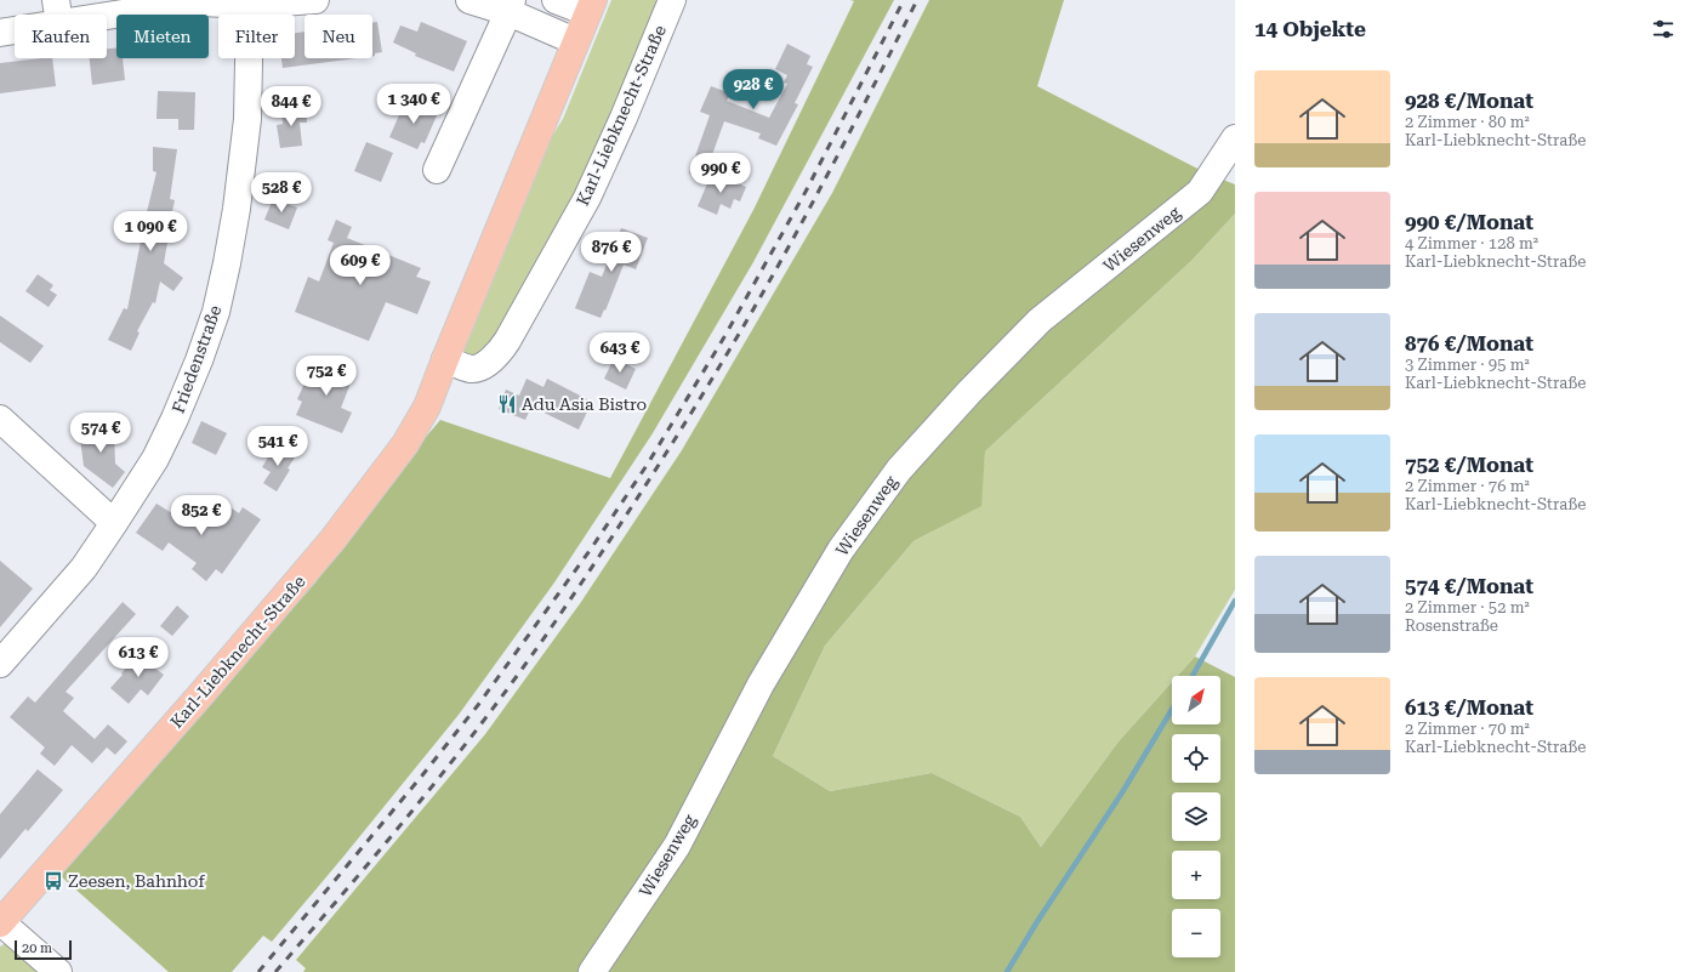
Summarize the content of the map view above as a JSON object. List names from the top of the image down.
{
  "streets": {
    "main road": ["Karl-Liebknecht-Straße"],
    "street": ["Wiesenweg", "Friedenstraße"]
  },
  "places": {
    "restaurant": ["Adu Asia Bistro"],
    "bus stop": ["Zeesen, Bahnhof"]
  },
  "scale_bar": "20 m",
  "north": "top right",
  "page": {
    "heading": "14 Objekte",
    "chip": [
      "Kaufen",
      "Mieten",
      "Filter",
      "Neu"
    ],
    "list": [
      {
        "name": "928 €/Monat",
        "note": "2 Zimmer · 80 m² · Karl-Liebknecht-Straße"
      },
      {
        "name": "990 €/Monat",
        "note": "4 Zimmer · 128 m² · Karl-Liebknecht-Straße"
      },
      {
        "name": "876 €/Monat",
        "note": "3 Zimmer · 95 m² · Karl-Liebknecht-Straße"
      },
      {
        "name": "752 €/Monat",
        "note": "2 Zimmer · 76 m² · Karl-Liebknecht-Straße"
      },
      {
        "name": "574 €/Monat",
        "note": "2 Zimmer · 52 m² · Rosenstraße"
      },
      {
        "name": "613 €/Monat",
        "note": "2 Zimmer · 70 m² · Karl-Liebknecht-Straße"
      }
    ],
    "price": [
      "928 €",
      "1 340 €",
      "844 €",
      "990 €",
      "528 €",
      "1 090 €",
      "876 €",
      "609 €",
      "643 €",
      "752 €",
      "574 €",
      "541 €",
      "852 €",
      "613 €"
    ],
    "map_buttons": ["+", "−"],
    "scale": "20 m"
  }
}
